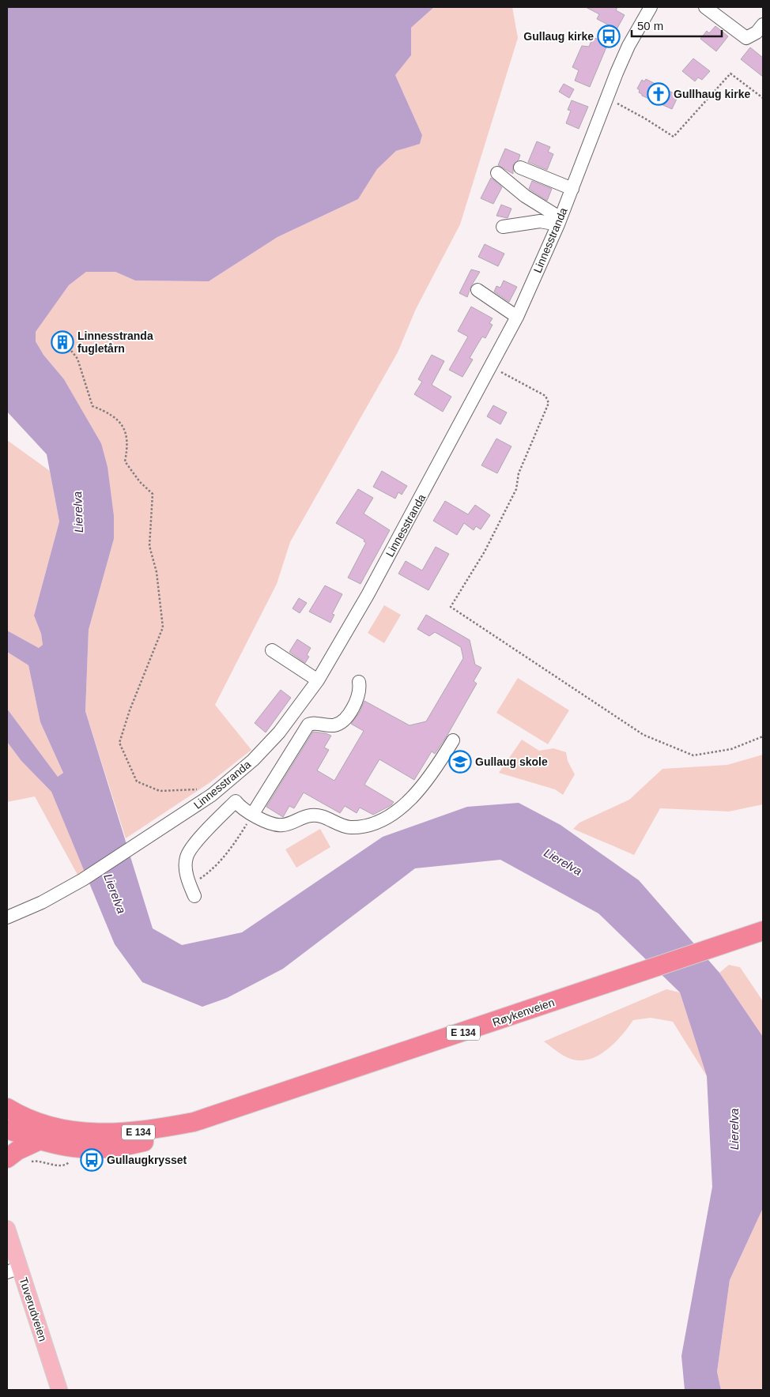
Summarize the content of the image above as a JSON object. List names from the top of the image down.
{
  "streets": {
    "highway": ["Røykenveien", "E 134"],
    "main road": ["Tuverudveien"],
    "street": ["Linnesstranda"]
  },
  "water": ["Lierelva"],
  "places": {
    "bus stop": ["Gullaug kirke", "Gullaugkrysset"],
    "church": ["Gullhaug kirke"],
    "building": ["Linnesstranda fugletårn"],
    "school or university": ["Gullaug skole"]
  },
  "scale_bar": "50 m"
}
